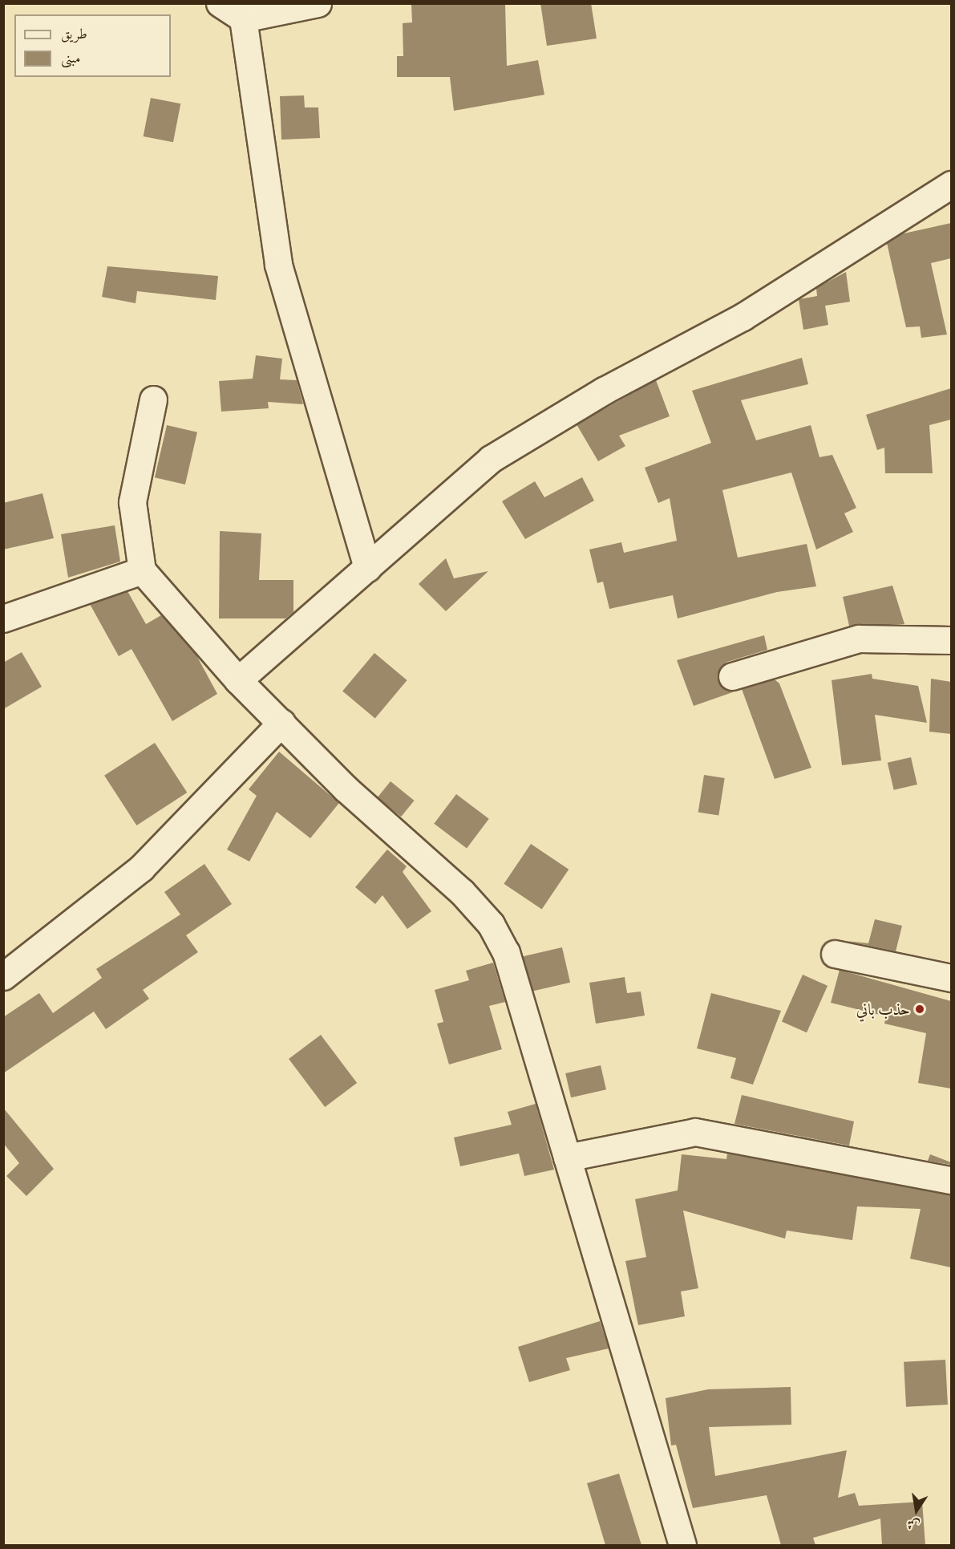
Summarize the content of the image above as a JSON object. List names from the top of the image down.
{
  "places": ["حذب باني"],
  "legend": ["طريق", "مبنى"],
  "north": "bottom"
}
